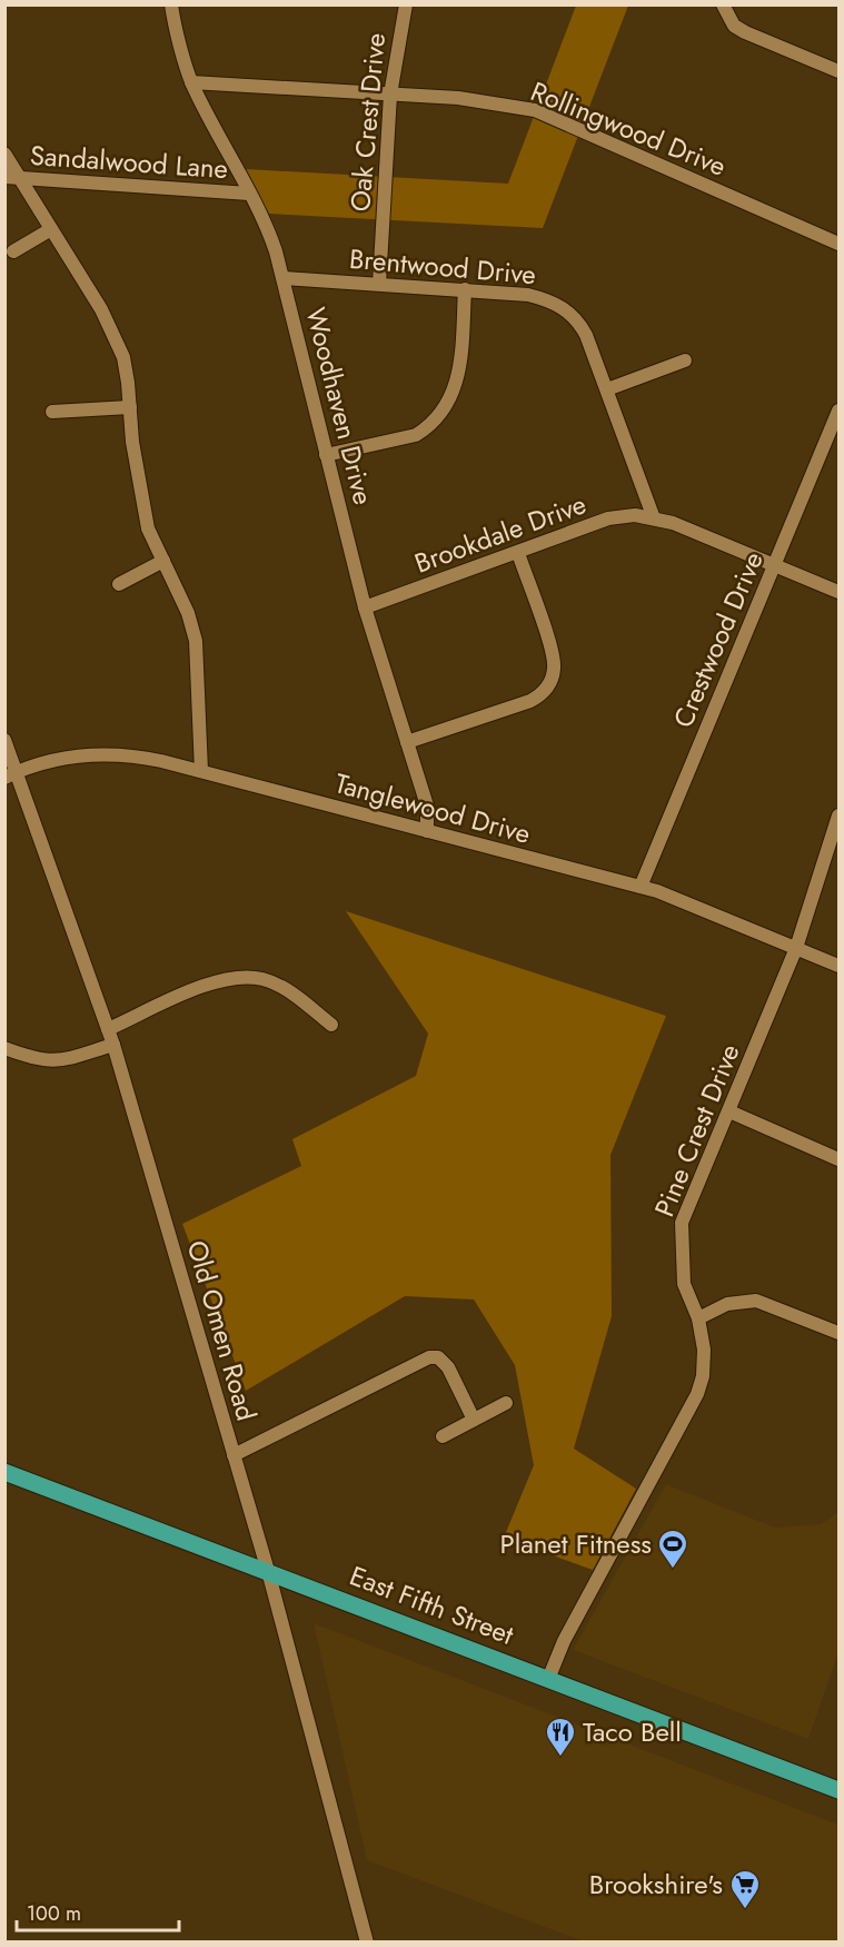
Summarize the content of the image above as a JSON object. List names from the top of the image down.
{
  "streets": {
    "main road": ["East Fifth Street"],
    "street": [
      "Oak Crest Drive",
      "Rollingwood Drive",
      "Sandalwood Lane",
      "Brentwood Drive",
      "Woodhaven Drive",
      "Brookdale Drive",
      "Crestwood Drive",
      "Tanglewood Drive",
      "Pine Crest Drive",
      "Old Omen Road"
    ]
  },
  "crossings": [
    ["Oak Crest Drive", "Rollingwood Drive"],
    ["Oak Crest Drive", "Brentwood Drive"],
    ["Rollingwood Drive", "Woodhaven Drive"],
    ["Sandalwood Lane", "Woodhaven Drive"],
    ["Brentwood Drive", "Woodhaven Drive"],
    ["Brentwood Drive", "Brookdale Drive"],
    ["Woodhaven Drive", "Brookdale Drive"],
    ["Woodhaven Drive", "Tanglewood Drive"],
    ["Crestwood Drive", "Tanglewood Drive"],
    ["Tanglewood Drive", "Pine Crest Drive"],
    ["Tanglewood Drive", "Old Omen Road"],
    ["Pine Crest Drive", "East Fifth Street"],
    ["Old Omen Road", "East Fifth Street"]
  ],
  "places": {
    "sports": ["Planet Fitness"],
    "restaurant": ["Taco Bell"],
    "supermarket": ["Brookshire's"]
  },
  "scale_bar": "100 m"
}
